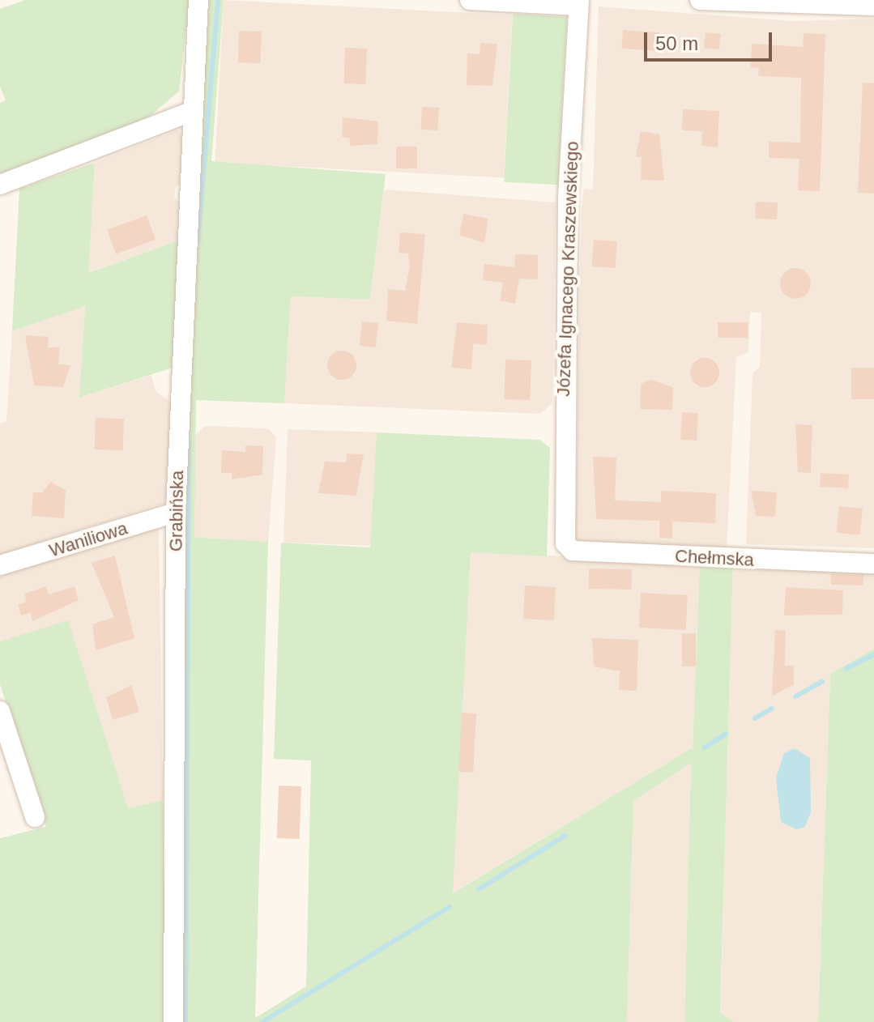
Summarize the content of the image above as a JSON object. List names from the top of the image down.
{
  "streets": {
    "street": [
      "Józefa Ignacego Kraszewskiego",
      "Grabińska",
      "Waniliowa",
      "Chełmska"
    ]
  },
  "crossings": [
    ["Józefa Ignacego Kraszewskiego", "Chełmska"],
    ["Grabińska", "Waniliowa"]
  ],
  "scale_bar": "50 m"
}
